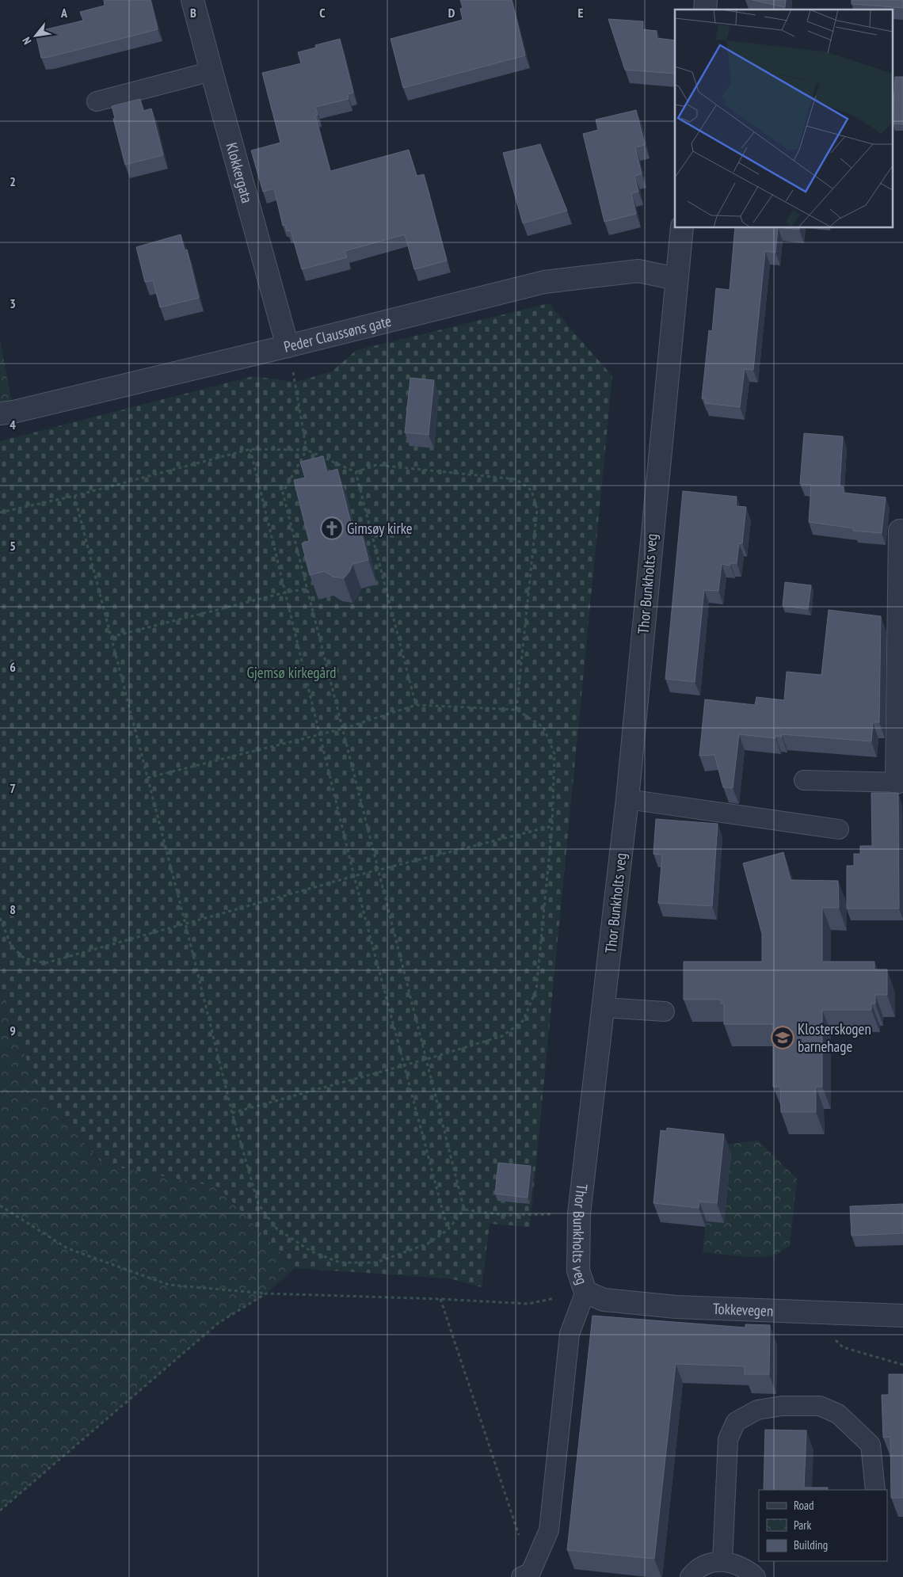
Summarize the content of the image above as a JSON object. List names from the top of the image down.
{
  "streets": {
    "street": [
      "Klokkergata",
      "Peder Claussøns gate",
      "Thor Bunkholts veg",
      "Tokkevegen"
    ]
  },
  "crossings": [
    ["Klokkergata", "Peder Claussøns gate"],
    ["Peder Claussøns gate", "Thor Bunkholts veg"],
    ["Thor Bunkholts veg", "Tokkevegen"]
  ],
  "parks": ["Gjemsø kirkegård"],
  "places": {
    "church": ["Gimsøy kirke"],
    "school or university": ["Klosterskogen barnehage"]
  },
  "legend": ["Road", "Park", "Building"],
  "north": "bottom left",
  "grid": {
    "columns": [
      "A",
      "B",
      "C",
      "D",
      "E"
    ],
    "rows": [
      "2",
      "3",
      "4",
      "5",
      "6",
      "7",
      "8",
      "9"
    ]
  }
}
